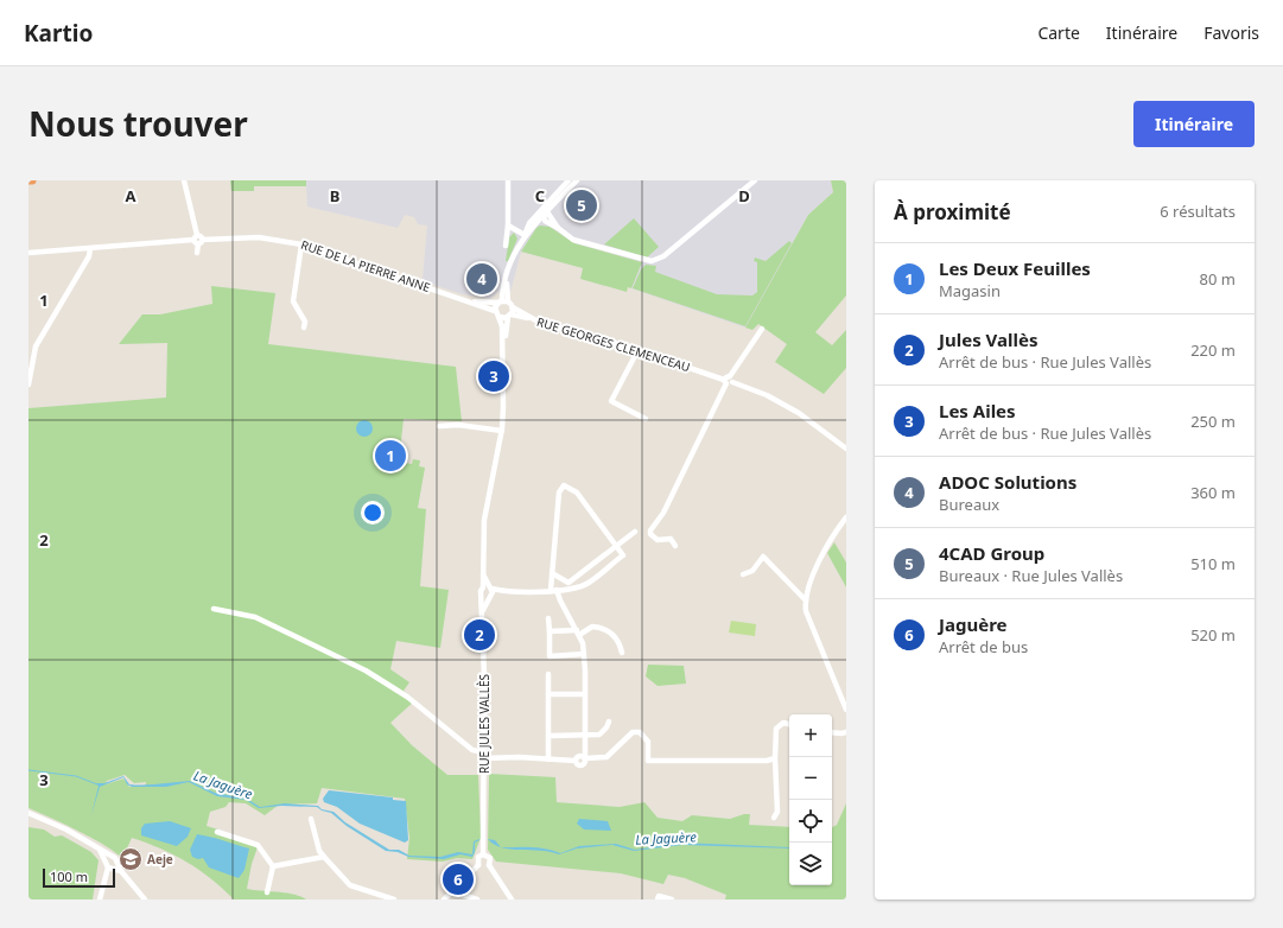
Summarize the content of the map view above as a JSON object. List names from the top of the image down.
{
  "streets": {
    "street": ["RUE DE LA PIERRE ANNE", "RUE GEORGES CLEMENCEAU", "RUE JULES VALLÈS"]
  },
  "water": ["La Jaguère"],
  "places": {
    "school or university": ["Aeje"]
  },
  "scale_bar": "100 m",
  "page": {
    "header": "Kartio",
    "nav": ["Carte", "Itinéraire", "Favoris"],
    "title": "Nous trouver",
    "buttons": "Itinéraire",
    "heading": ["À proximité", "6 résultats"],
    "pins": [
      "5",
      "4",
      "3",
      "1",
      "2",
      "6"
    ],
    "list": [
      {
        "mark": "1",
        "name": "Les Deux Feuilles",
        "note": "Magasin",
        "value": "80 m"
      },
      {
        "mark": "2",
        "name": "Jules Vallès",
        "note": "Arrêt de bus · Rue Jules Vallès",
        "value": "220 m"
      },
      {
        "mark": "3",
        "name": "Les Ailes",
        "note": "Arrêt de bus · Rue Jules Vallès",
        "value": "250 m"
      },
      {
        "mark": "4",
        "name": "ADOC Solutions",
        "note": "Bureaux",
        "value": "360 m"
      },
      {
        "mark": "5",
        "name": "4CAD Group",
        "note": "Bureaux · Rue Jules Vallès",
        "value": "510 m"
      },
      {
        "mark": "6",
        "name": "Jaguère",
        "note": "Arrêt de bus",
        "value": "520 m"
      }
    ],
    "map_buttons": ["+", "−"],
    "scale": "100 m"
  },
  "grid": {
    "columns": [
      "A",
      "B",
      "C",
      "D"
    ],
    "rows": ["1", "2", "3"]
  }
}
